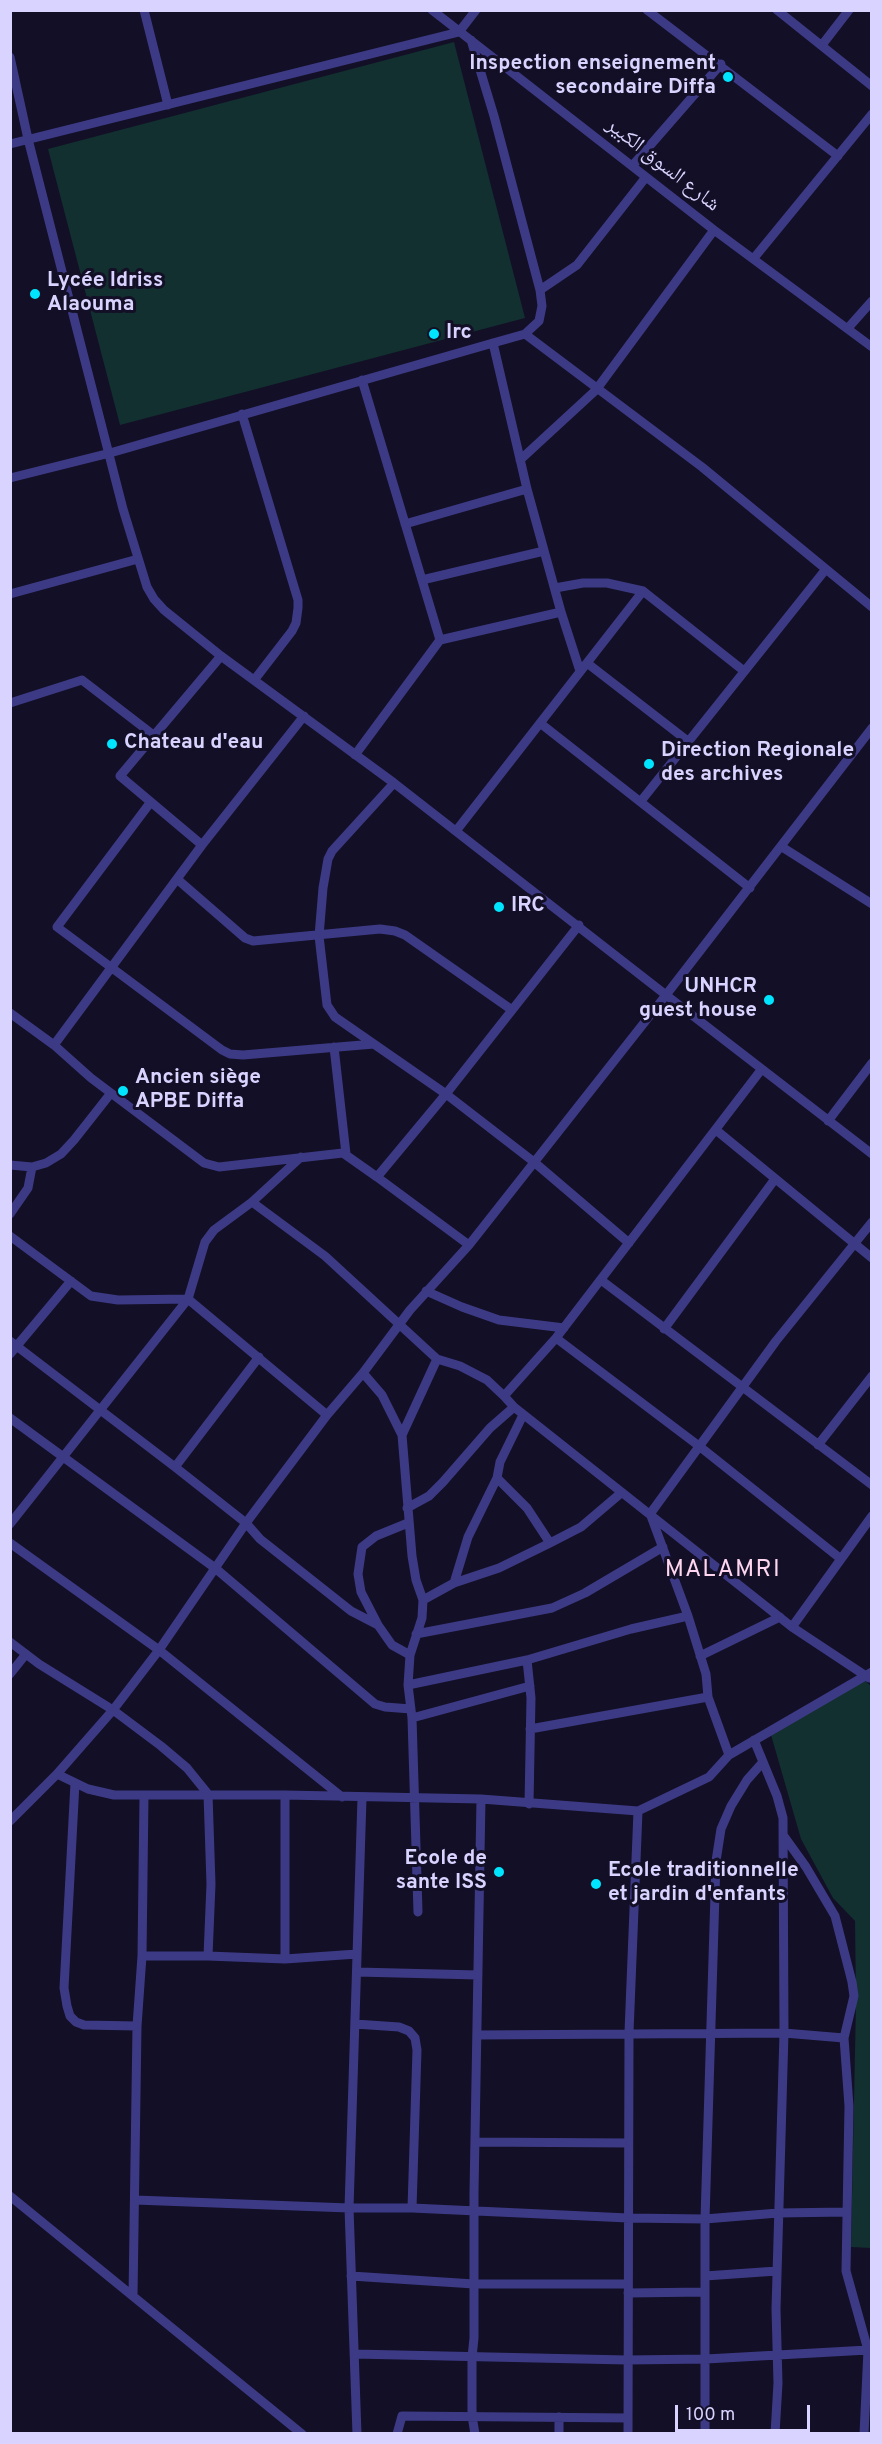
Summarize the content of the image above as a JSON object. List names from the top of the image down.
{
  "streets": {
    "street": ["شارع السوق الكبير"]
  },
  "districts": ["MALAMRI"],
  "places": [
    "Inspection enseignement secondaire Diffa",
    "Lycée Idriss Alaouma",
    "Irc",
    "Chateau d'eau",
    "Direction Regionale des archives",
    "IRC",
    "UNHCR guest house",
    "Ancien siège APBE Diffa",
    "Ecole de sante ISS",
    "Ecole traditionnelle et jardin d'enfants"
  ],
  "scale_bar": "100 m"
}
